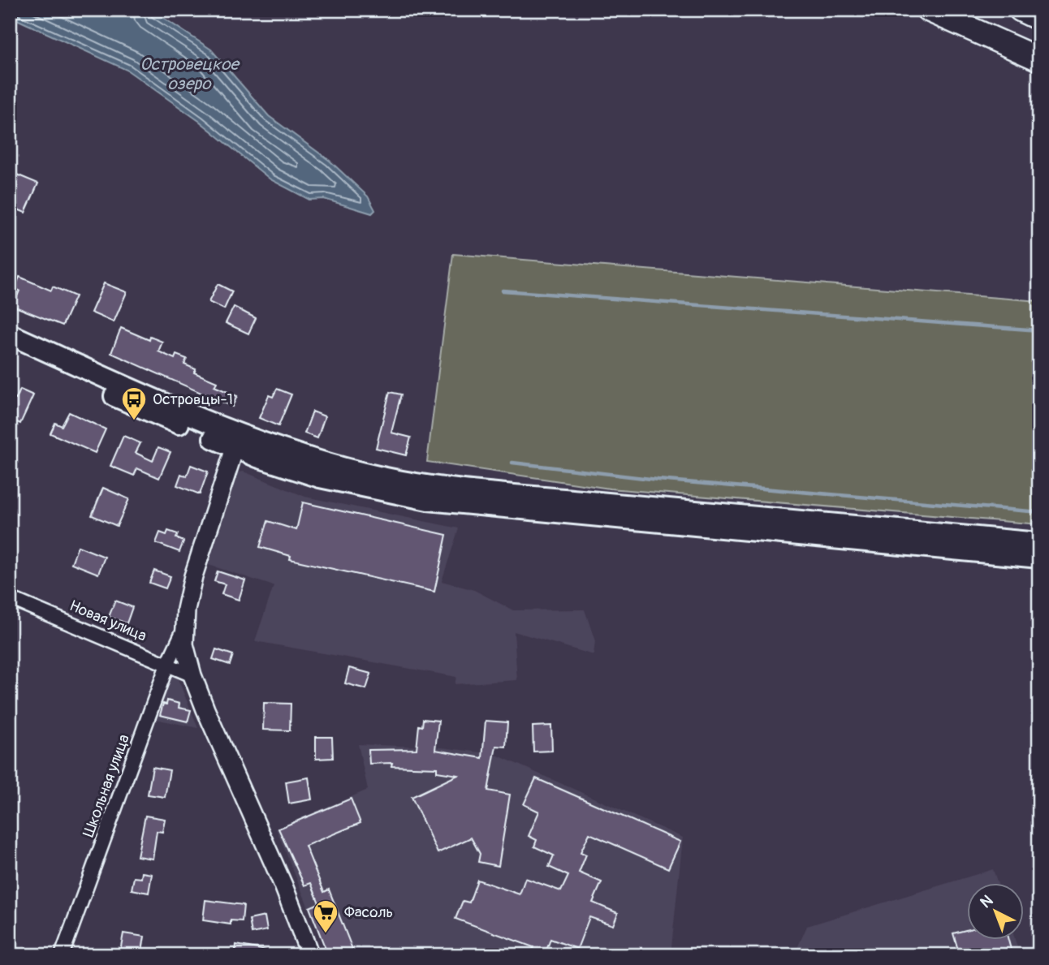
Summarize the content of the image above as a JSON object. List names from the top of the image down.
{
  "streets": {
    "street": ["Новая улица", "Школьная улица"]
  },
  "crossings": [
    ["Новая улица", "Школьная улица"]
  ],
  "water": ["Островецкое озеро"],
  "places": {
    "bus stop": ["Островцы-1"],
    "supermarket": ["Фасоль"]
  },
  "north": "top left"
}
